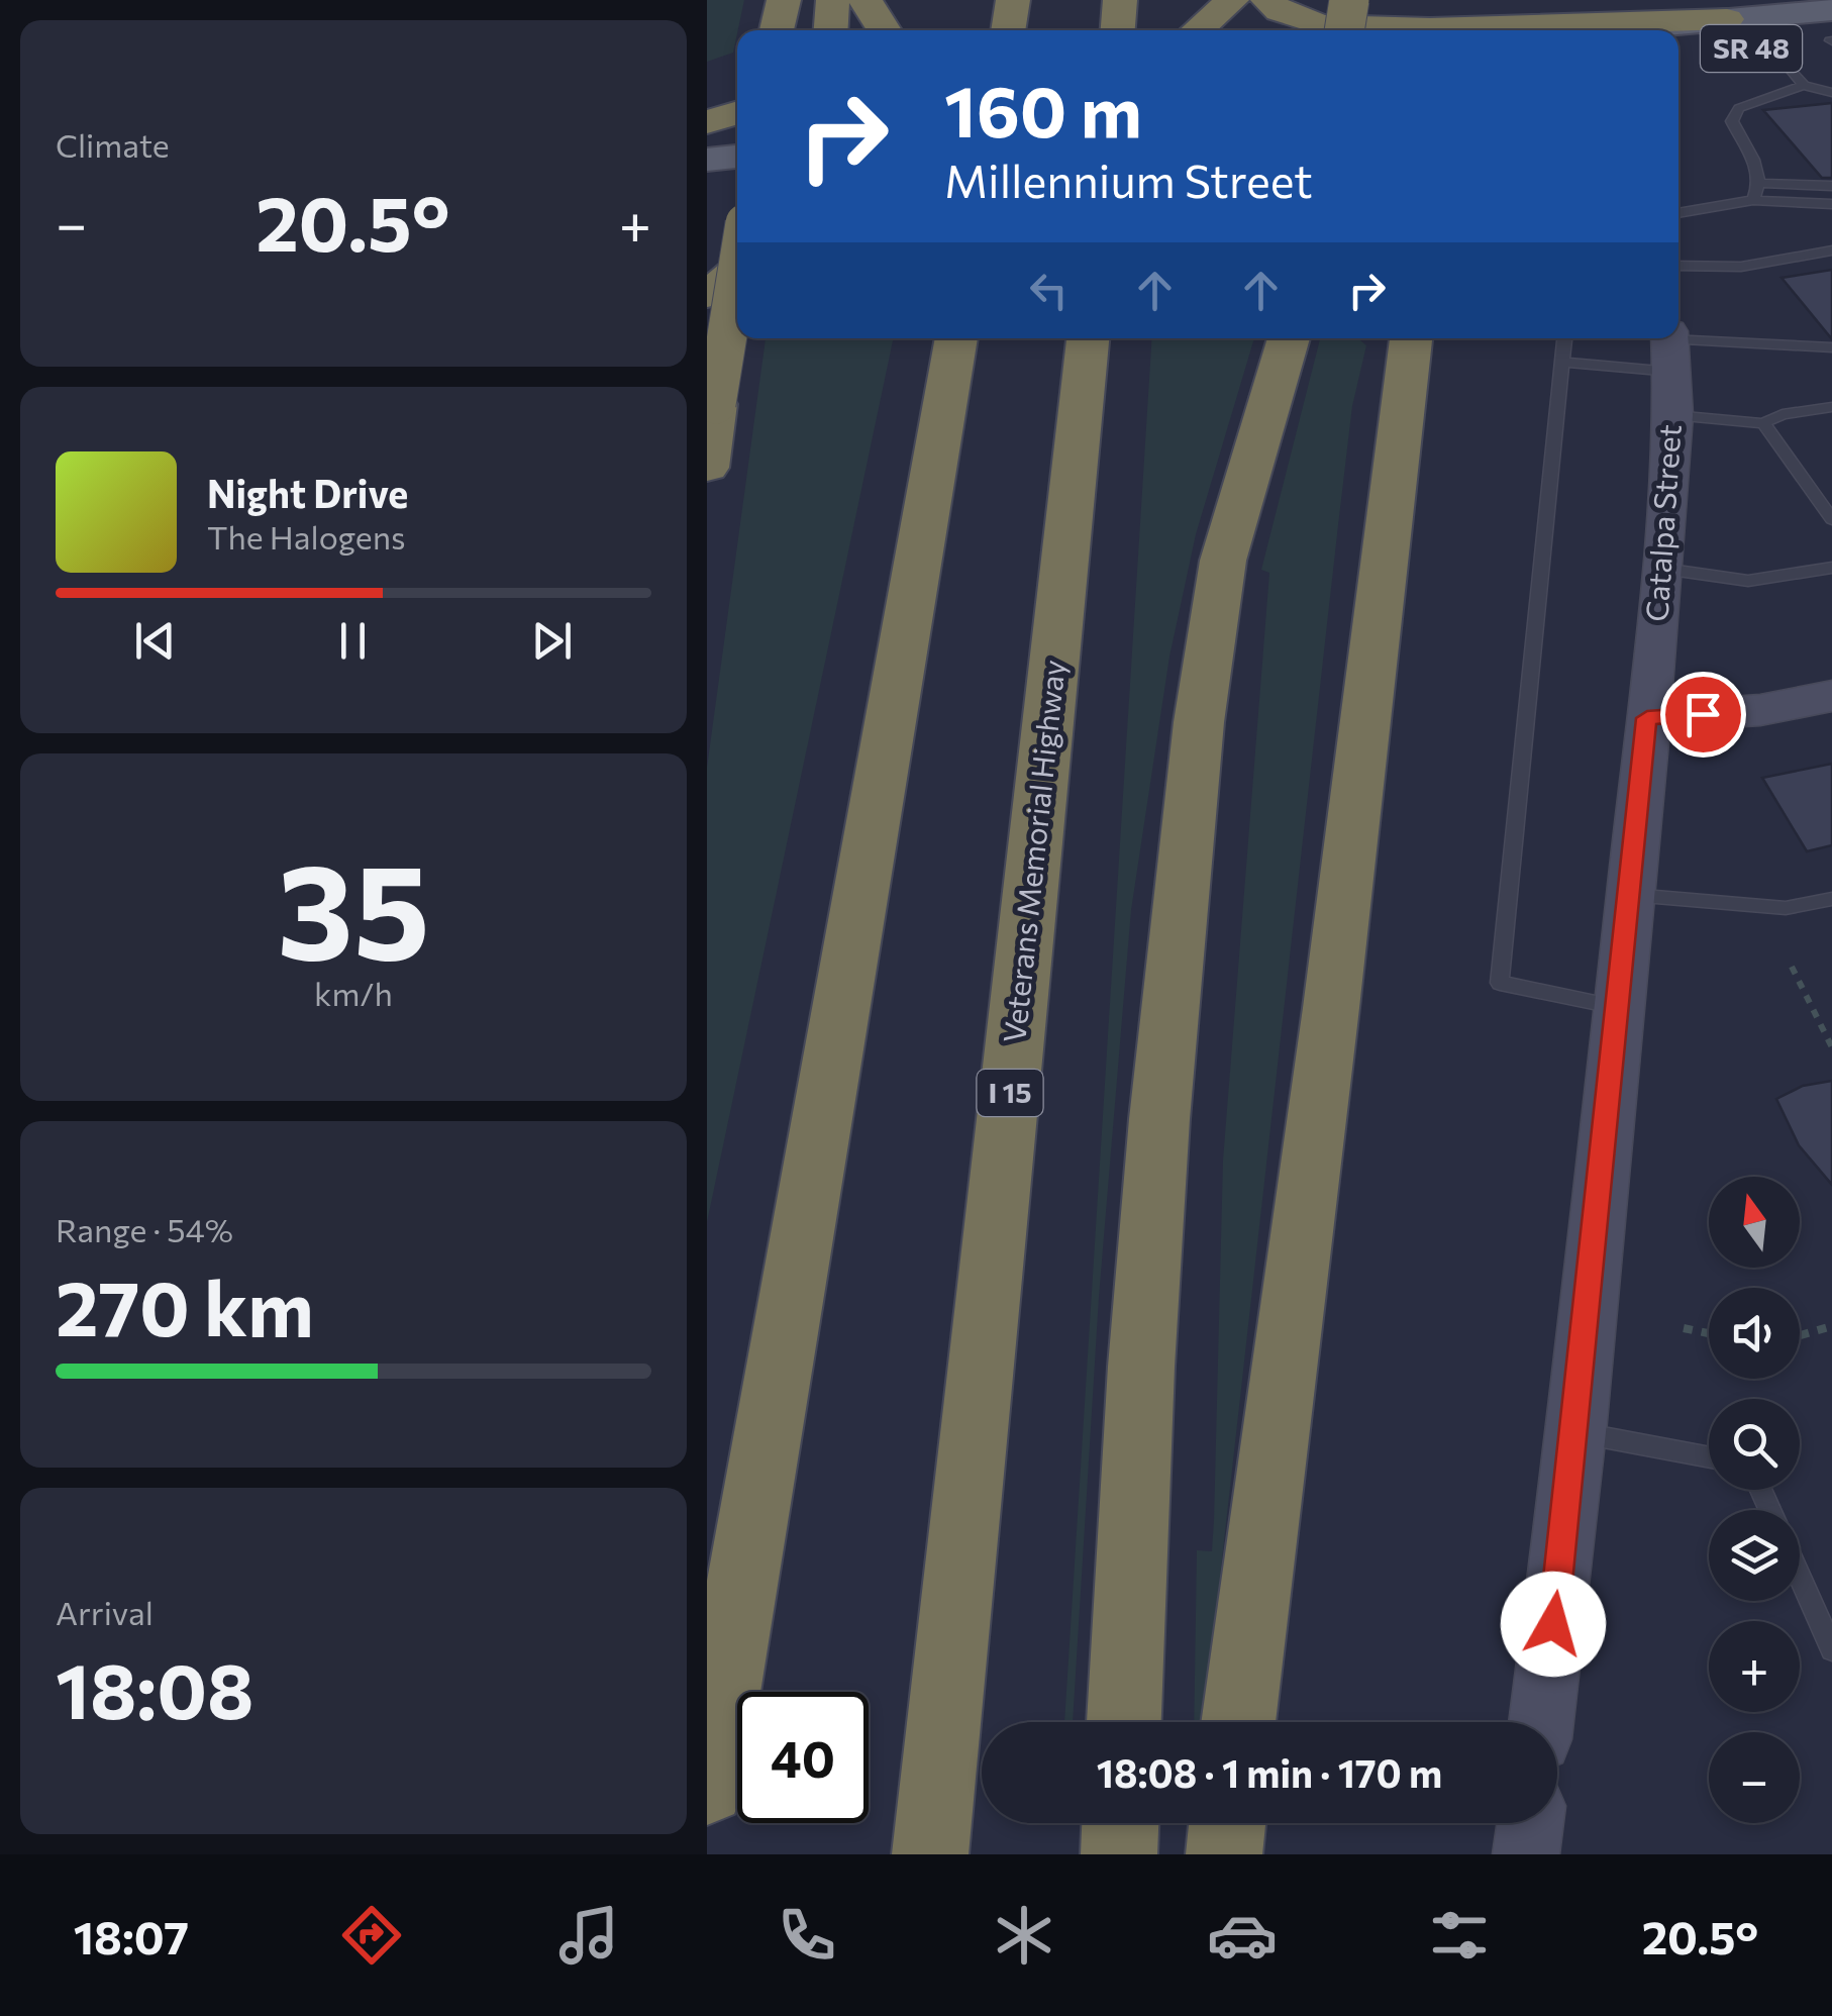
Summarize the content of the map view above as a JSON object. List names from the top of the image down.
{
  "streets": {
    "highway": ["Veterans Memorial Highway", "I 15"],
    "main road": ["SR 48"],
    "street": ["Catalpa Street"]
  },
  "north": "top",
  "page": {
    "tile": [
      "Climate",
      ["35", "km/h"],
      ["Range · 54%", "270 km"],
      ["Arrival", "18:08"]
    ],
    "turn": ["160 m", "Millennium Street"],
    "heat": ["−", "20.5°", "+"],
    "song": ["Night Drive", "The Halogens"],
    "map_buttons": ["+", "−"],
    "limit": "40",
    "trip": "18:08 · 1 min · 170 m",
    "tabs": ["18:07", "20.5°"]
  }
}
